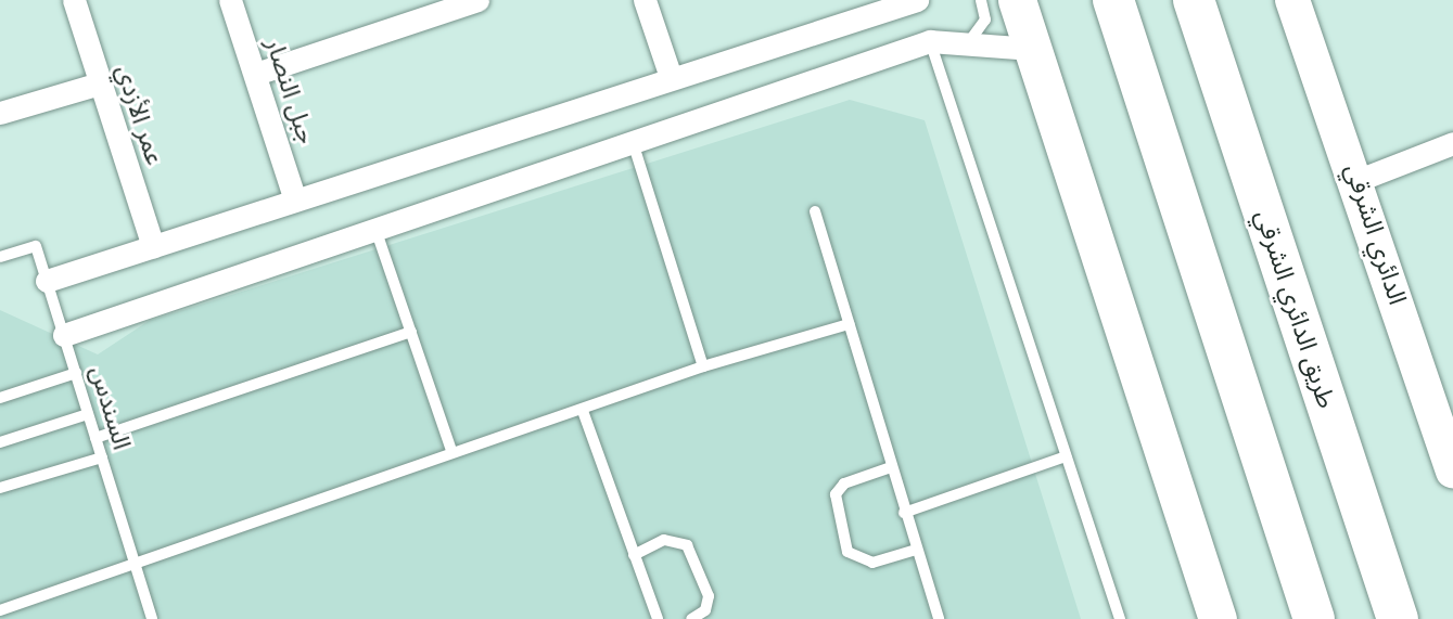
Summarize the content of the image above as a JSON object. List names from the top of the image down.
{
  "streets": {
    "highway": ["طريق الدائري الشرقي"],
    "main road": ["الدائري الشرقي"],
    "street": ["جبل النصار", "عمر الأزدي"],
    "lane": ["السندس"]
  }
}
